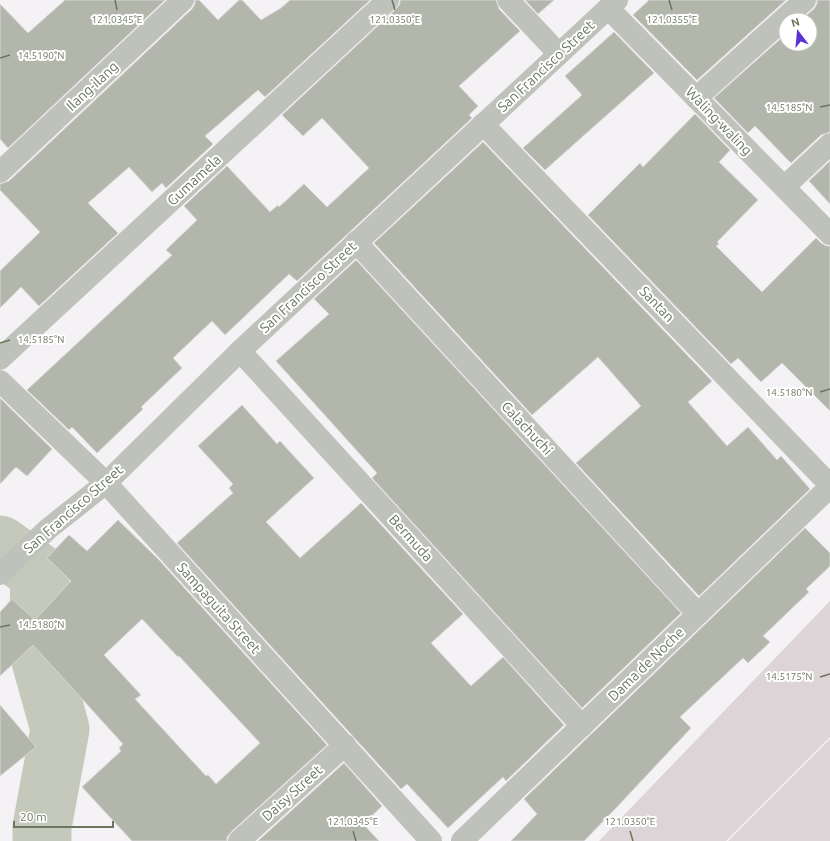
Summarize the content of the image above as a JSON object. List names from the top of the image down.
{
  "streets": {
    "street": [
      "San Francisco Street",
      "Ilang-ilang",
      "Waling-waling",
      "Gumamela",
      "Santan",
      "Calachuchi",
      "Bermuda",
      "Sampaguita Street",
      "Dama de Noche",
      "Daisy Street"
    ]
  },
  "crossings": [
    ["San Francisco Street", "Waling-waling"],
    ["San Francisco Street", "Santan"],
    ["San Francisco Street", "Calachuchi"],
    ["San Francisco Street", "Bermuda"],
    ["San Francisco Street", "Sampaguita Street"],
    ["Santan", "Dama de Noche"],
    ["Calachuchi", "Dama de Noche"],
    ["Bermuda", "Dama de Noche"],
    ["Sampaguita Street", "Daisy Street"]
  ],
  "scale_bar": "20 m",
  "north": "top",
  "coordinates": [
    "121.0345°E",
    "121.0350°E",
    "121.0355°E",
    "14.5190°N",
    "14.5185°N",
    "14.5180°N",
    "14.5175°N"
  ]
}
